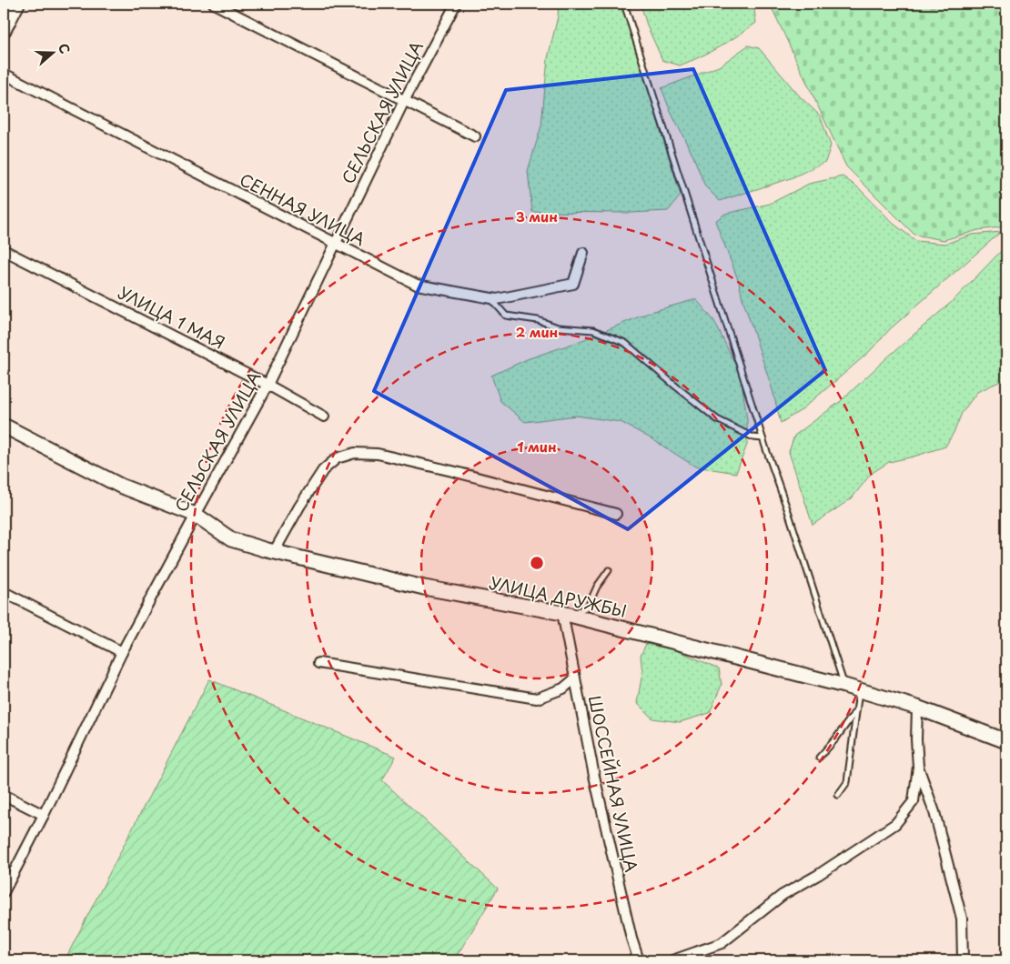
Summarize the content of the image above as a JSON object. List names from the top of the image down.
{
  "streets": {
    "street": [
      "СЕЛЬСКАЯ УЛИЦА",
      "СЕННАЯ УЛИЦА",
      "УЛИЦА 1 МАЯ",
      "УЛИЦА ДРУЖБЫ",
      "ШОССЕЙНАЯ УЛИЦА"
    ]
  },
  "crossings": [
    ["СЕЛЬСКАЯ УЛИЦА", "СЕННАЯ УЛИЦА"],
    ["СЕЛЬСКАЯ УЛИЦА", "УЛИЦА 1 МАЯ"],
    ["СЕЛЬСКАЯ УЛИЦА", "УЛИЦА ДРУЖБЫ"],
    ["УЛИЦА ДРУЖБЫ", "ШОССЕЙНАЯ УЛИЦА"]
  ],
  "north": "right",
  "rings": ["3 мин", "2 мин", "1 мин"]
}
